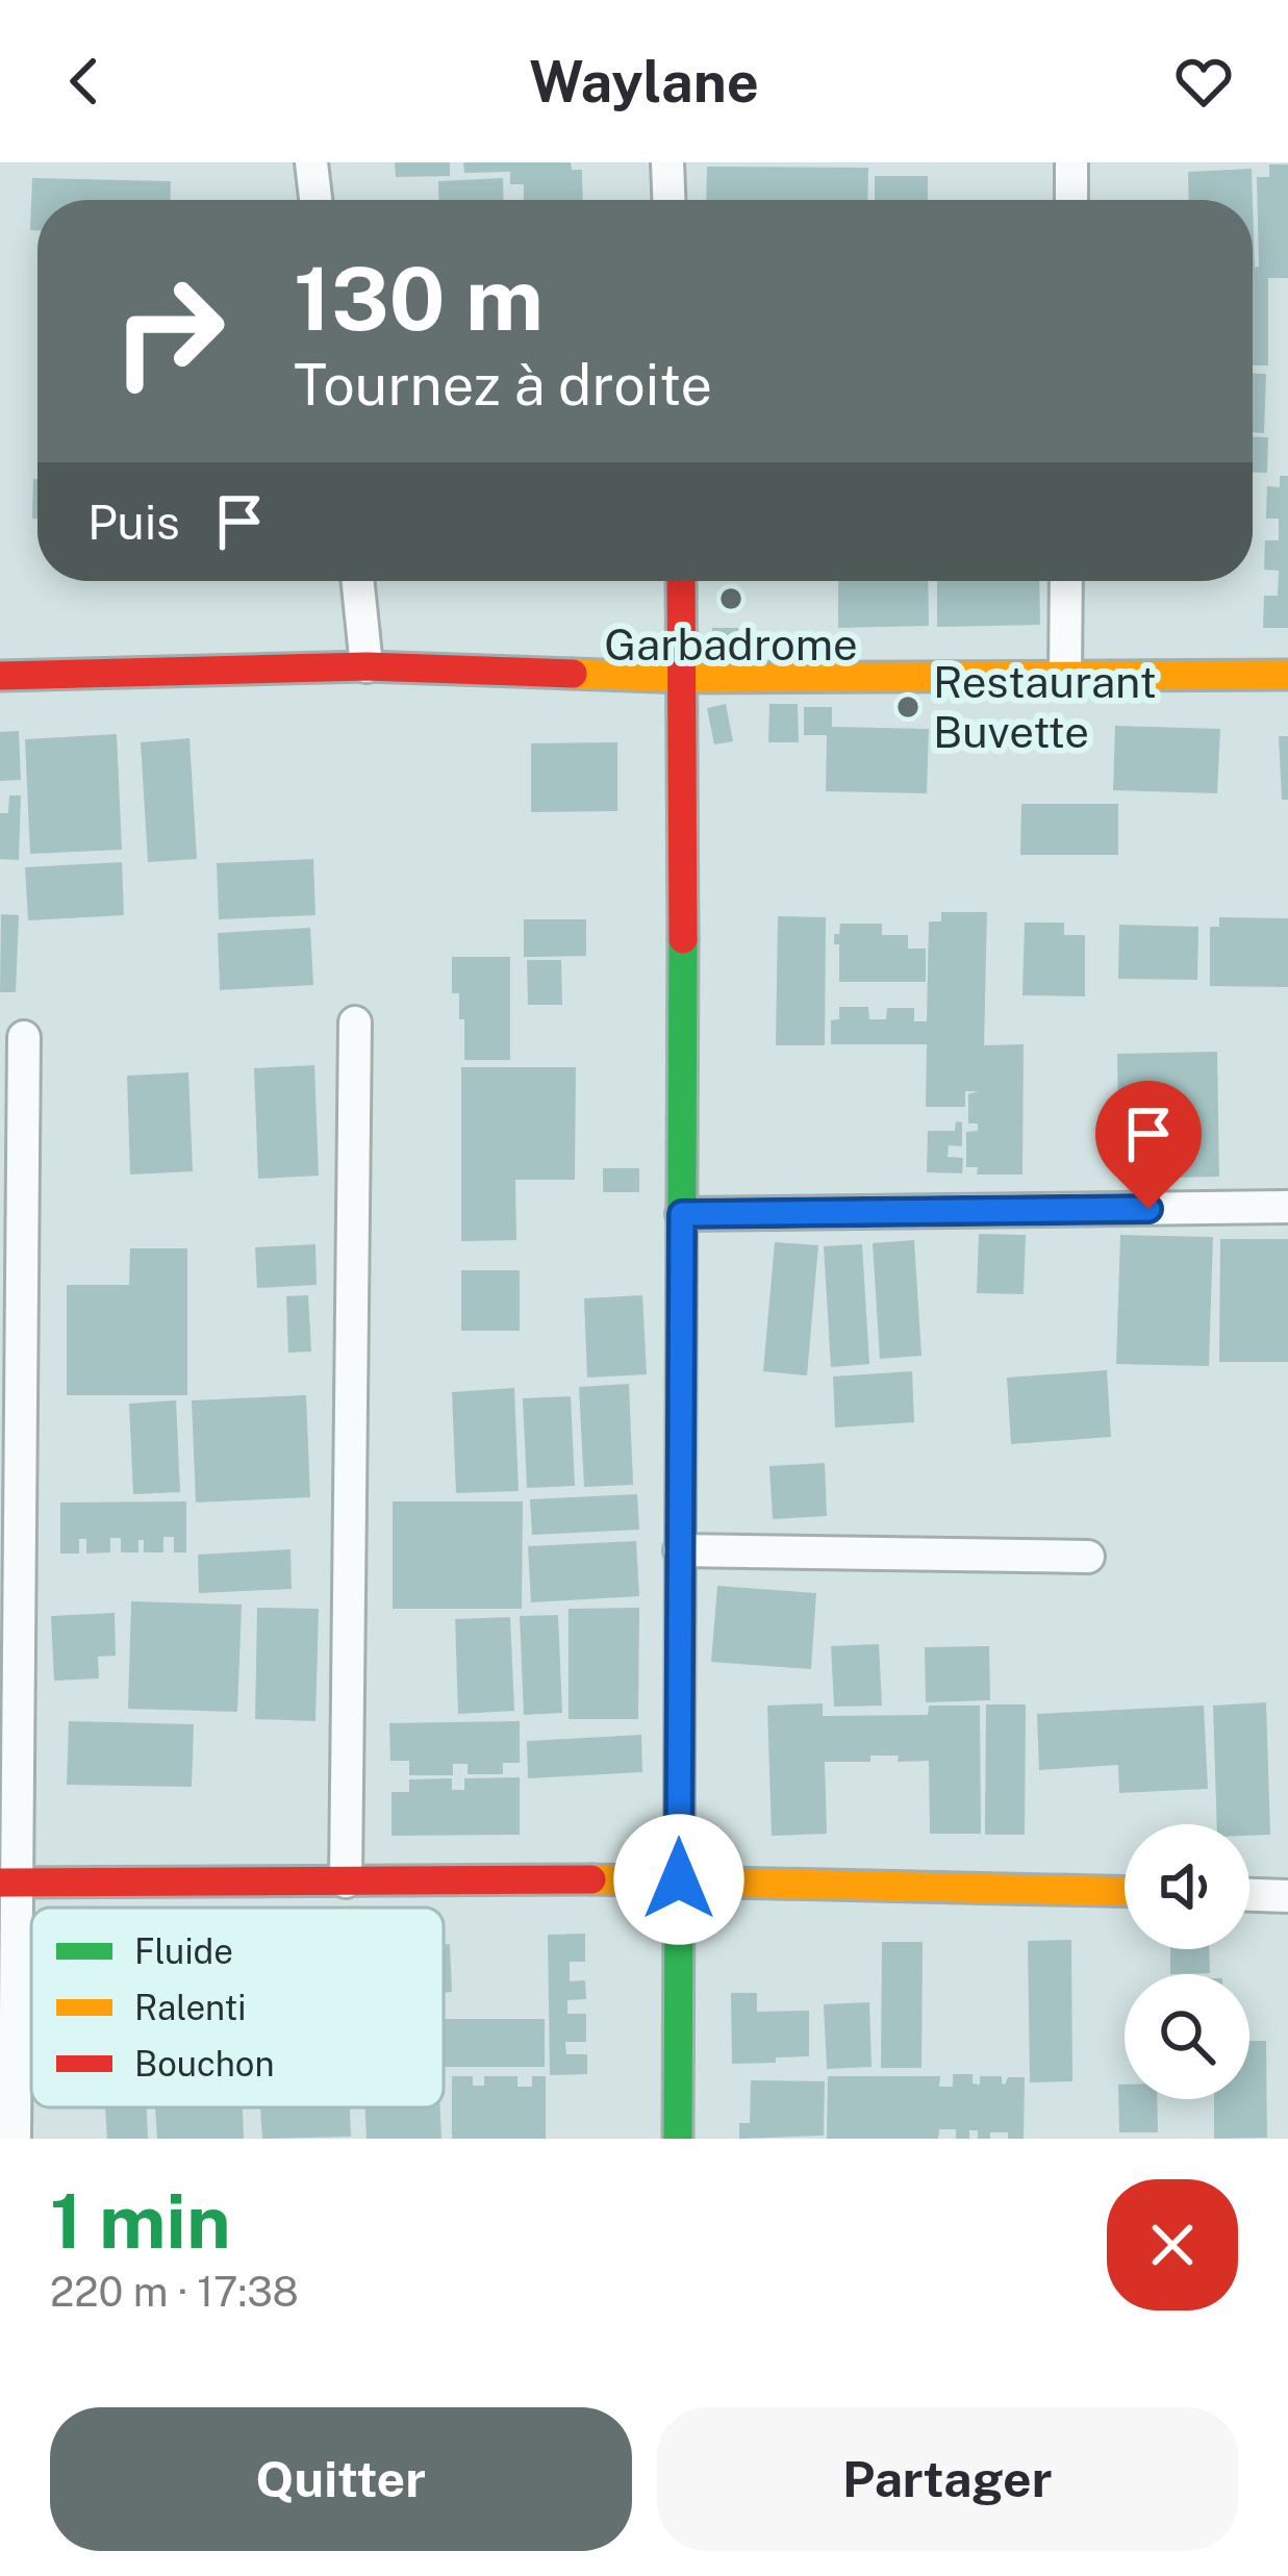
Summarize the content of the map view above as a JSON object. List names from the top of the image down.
{
  "places": ["Garbadrome", "Restaurant Buvette"],
  "legend": ["Fluide", "Ralenti", "Bouchon"],
  "page": {
    "header": "Waylane",
    "turn": ["130 m", "Tournez à droite"],
    "then": "Puis",
    "heading": ["1 min", "220 m · 17:38"],
    "buttons": ["Quitter", "Partager"]
  }
}
